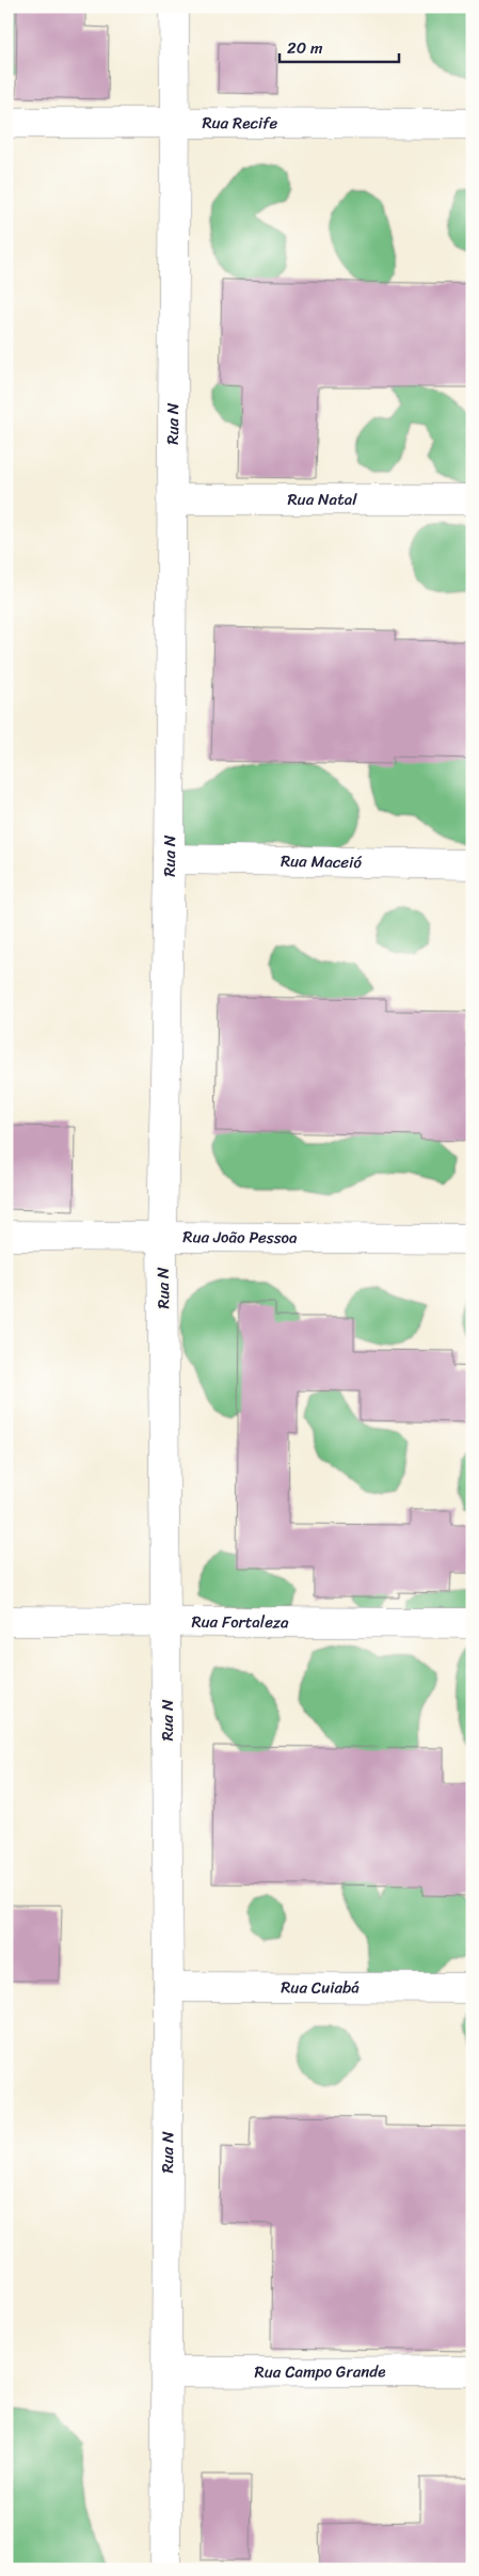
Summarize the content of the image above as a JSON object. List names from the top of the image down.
{
  "streets": {
    "street": [
      "Rua Recife",
      "Rua N",
      "Rua Natal",
      "Rua Maceió",
      "Rua João Pessoa",
      "Rua Fortaleza",
      "Rua Cuiabá",
      "Rua Campo Grande"
    ]
  },
  "crossings": [
    ["Rua Recife", "Rua N"],
    ["Rua N", "Rua Natal"],
    ["Rua N", "Rua Maceió"],
    ["Rua N", "Rua João Pessoa"],
    ["Rua N", "Rua Fortaleza"],
    ["Rua N", "Rua Cuiabá"],
    ["Rua N", "Rua Campo Grande"]
  ],
  "scale_bar": "20 m"
}
